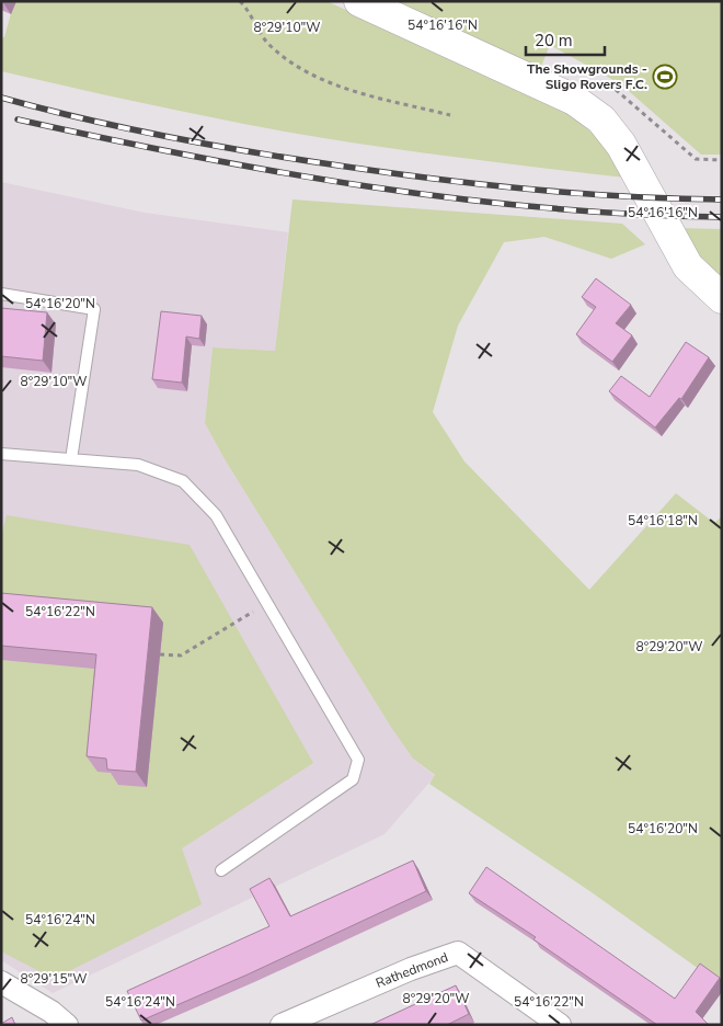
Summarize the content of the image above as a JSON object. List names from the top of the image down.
{
  "streets": {
    "street": ["Rathedmond"]
  },
  "places": {
    "sports": ["The Showgrounds - Sligo Rovers F.C."]
  },
  "scale_bar": "20 m",
  "coordinates": [
    "54°16'16\"N",
    "8°29'10\"W",
    "54°16'20\"N",
    "54°16'18\"N",
    "54°16'22\"N",
    "8°29'20\"W",
    "54°16'24\"N",
    "8°29'15\"W"
  ]
}
